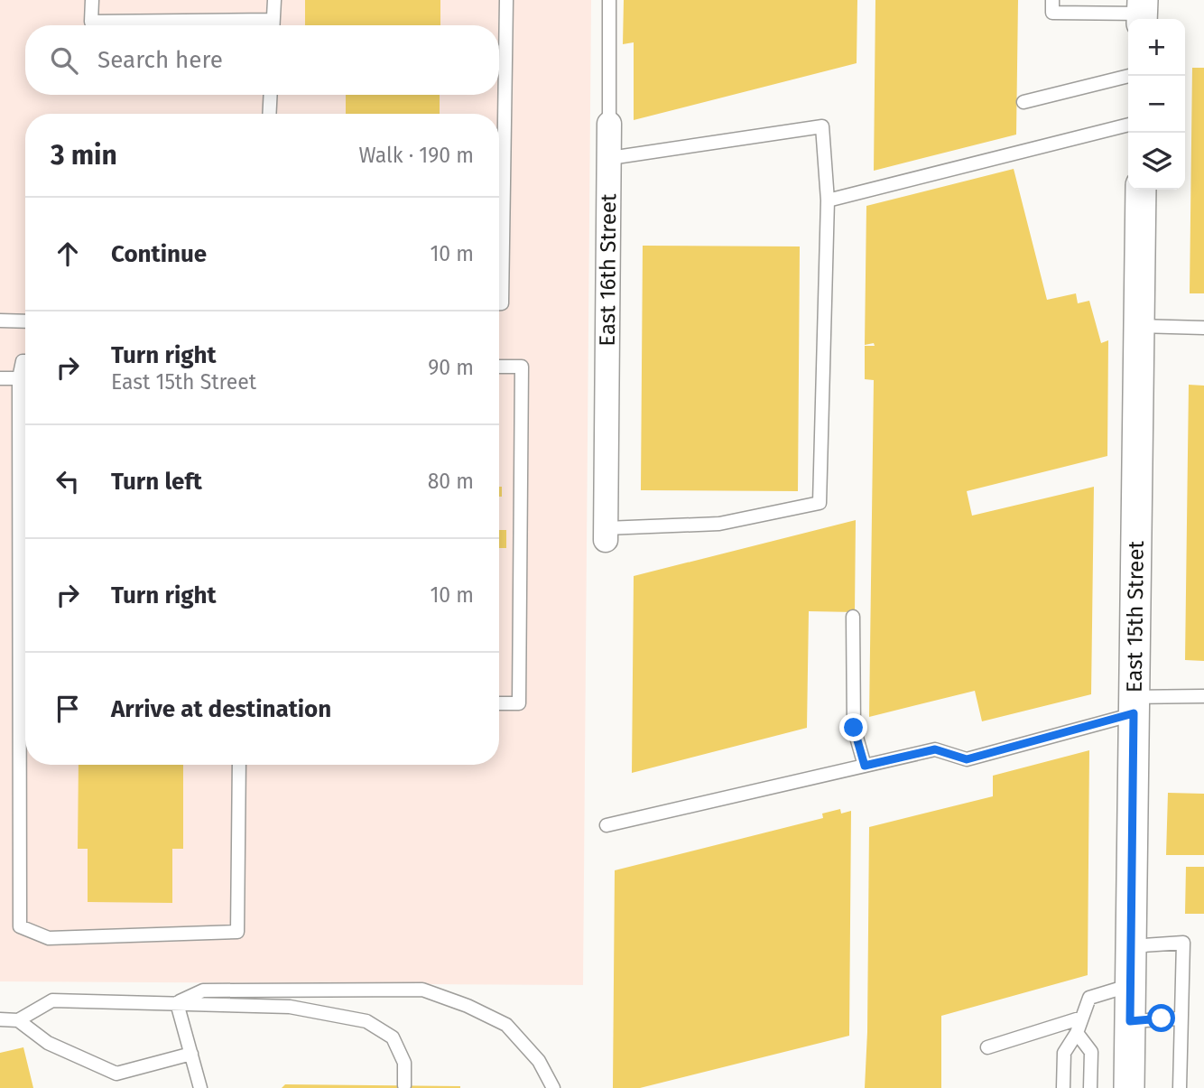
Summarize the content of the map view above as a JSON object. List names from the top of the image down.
{
  "streets": {
    "street": ["East 16th Street", "East 15th Street"]
  },
  "page": {
    "map_buttons": ["+", "−"],
    "search": "Search here",
    "heading": ["3 min", "Walk · 190 m"],
    "list": [
      ["Continue", "10 m"],
      ["Turn right", "East 15th Street", "90 m"],
      ["Turn left", "80 m"],
      ["Turn right", "10 m"],
      "Arrive at destination"
    ]
  }
}
